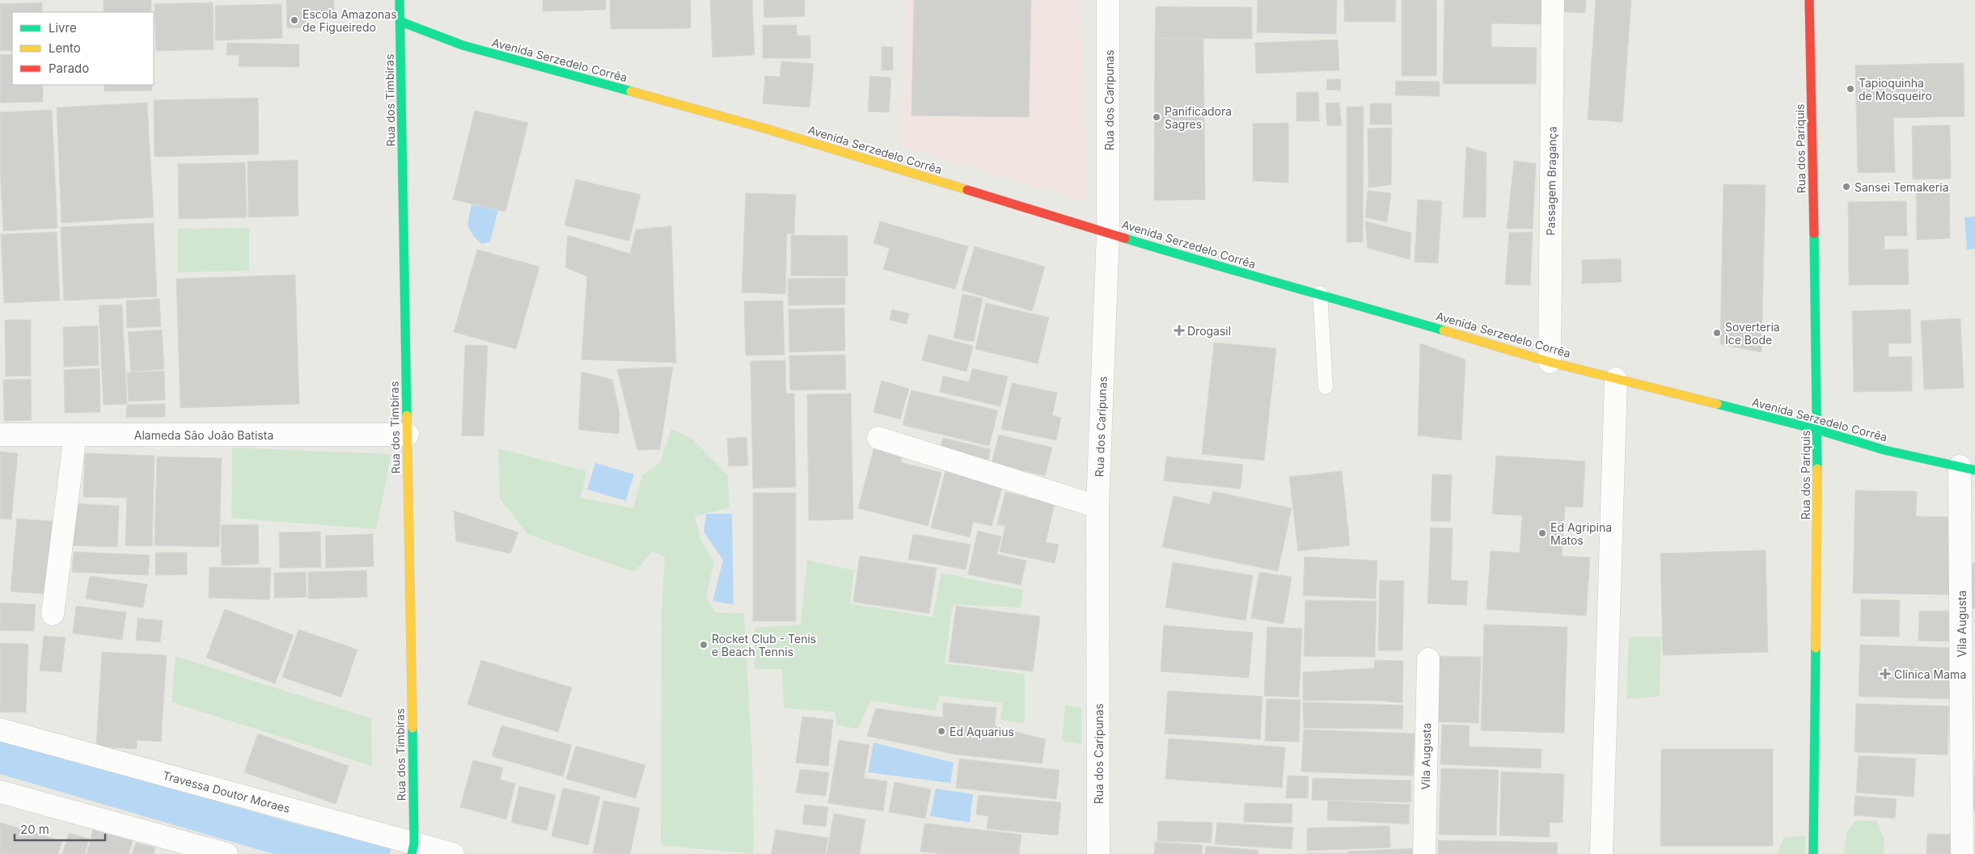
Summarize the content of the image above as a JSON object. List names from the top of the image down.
{
  "streets": {
    "street": [
      "Avenida Serzedelo Corrêa",
      "Rua dos Timbiras",
      "Rua dos Caripunas",
      "Rua dos Pariquis",
      "Passagem Bragança",
      "Alameda São João Batista",
      "Vila Augusta",
      "Travessa Doutor Moraes"
    ]
  },
  "crossings": [
    ["Avenida Serzedelo Corrêa", "Rua dos Timbiras"],
    ["Avenida Serzedelo Corrêa", "Rua dos Caripunas"],
    ["Avenida Serzedelo Corrêa", "Rua dos Pariquis"],
    ["Avenida Serzedelo Corrêa", "Passagem Bragança"],
    ["Avenida Serzedelo Corrêa", "Vila Augusta"],
    ["Rua dos Timbiras", "Alameda São João Batista"],
    ["Rua dos Timbiras", "Travessa Doutor Moraes"]
  ],
  "places": {
    "other": [
      "Escola Amazonas de Figueiredo",
      "Tapioquinha de Mosqueiro",
      "Panificadora Sagres",
      "Sansei Temakeria",
      "Soverteria Ice Bode",
      "Ed Agripina Matos",
      "Rocket Club - Tenis e Beach Tennis",
      "Ed Aquarius"
    ],
    "health": ["Drogasil", "Clínica Mama"]
  },
  "legend": ["Livre", "Lento", "Parado"],
  "scale_bar": "20 m"
}
